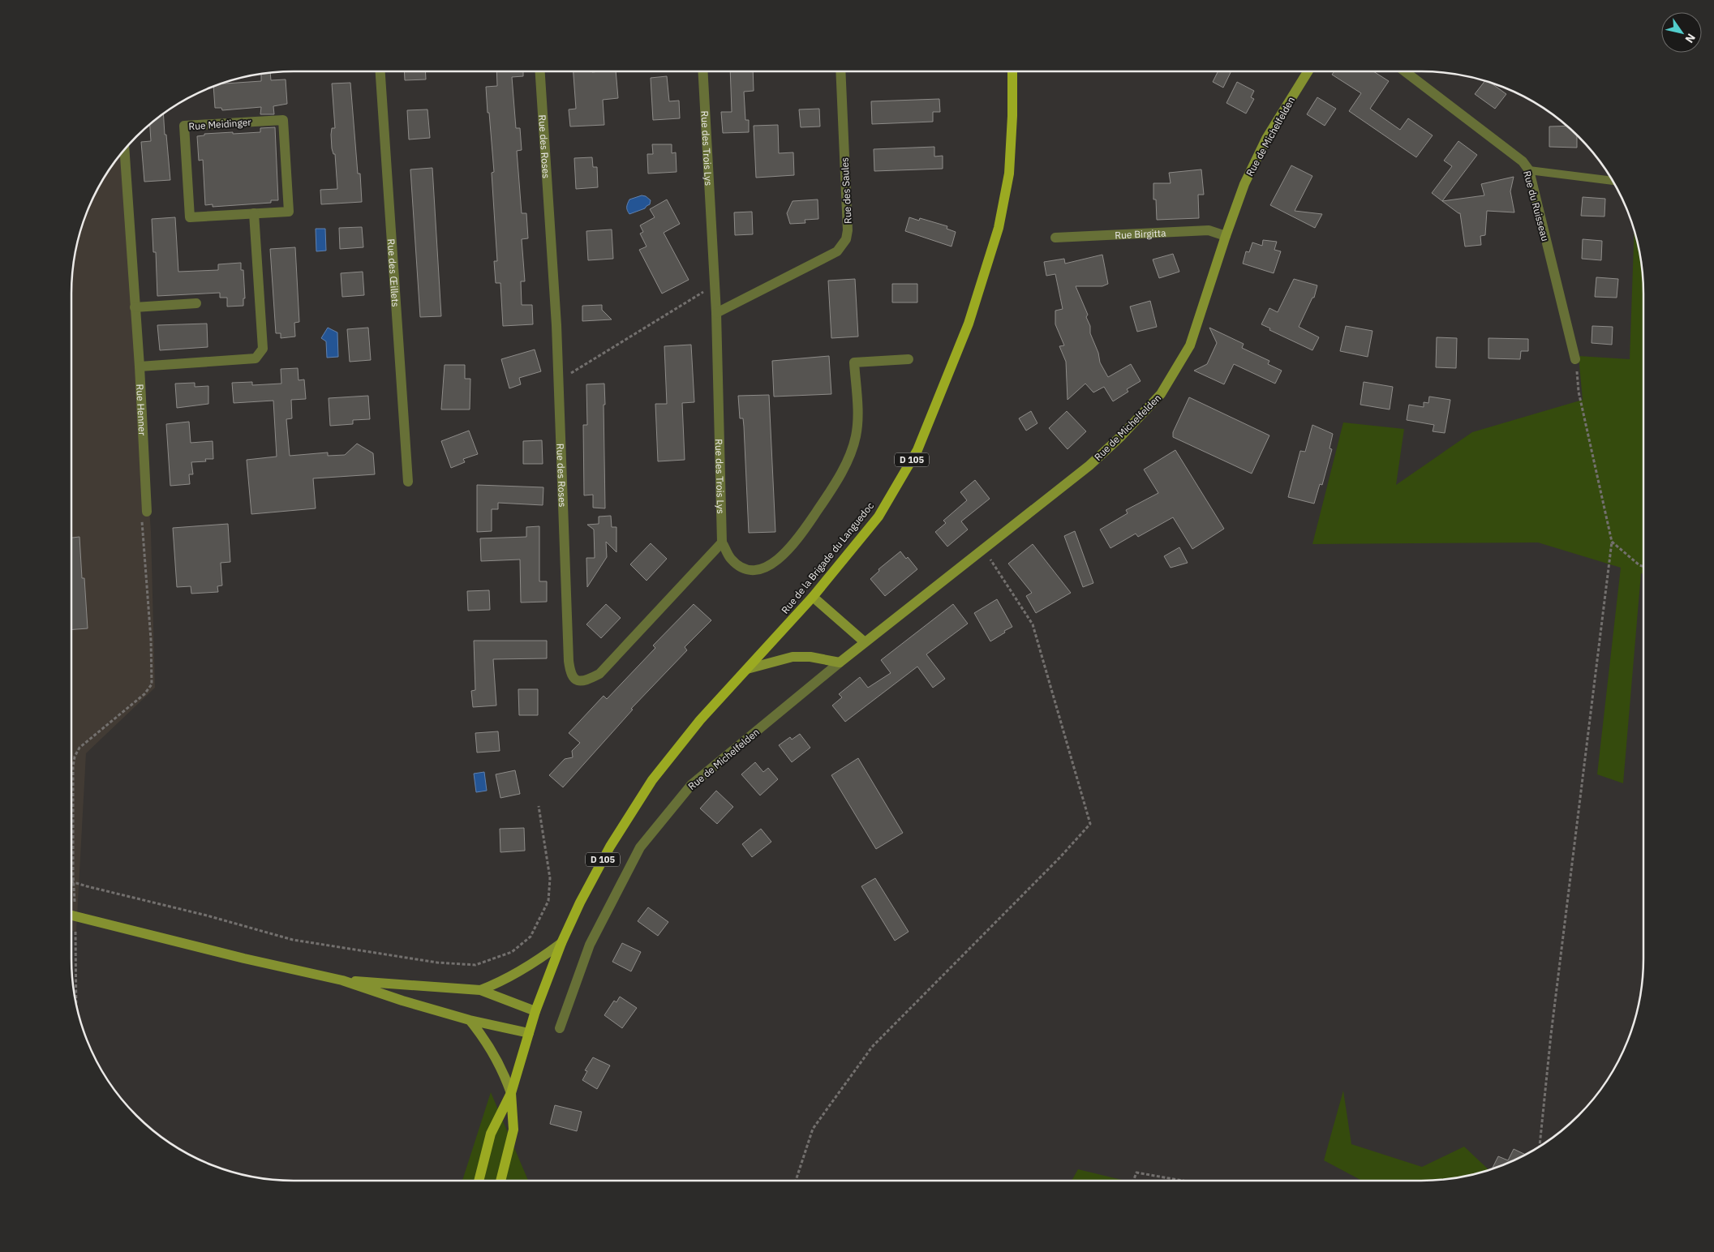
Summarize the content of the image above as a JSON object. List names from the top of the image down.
{
  "streets": {
    "main road": ["D 105", "Rue de la Brigade du Languedoc"],
    "street": [
      "Rue Meidinger",
      "Rue de Michelfelden",
      "Rue des Roses",
      "Rue des Trois Lys",
      "Rue des Saules",
      "Rue du Ruisseau",
      "Rue Birgitta",
      "Rue des Œillets",
      "Rue Henner"
    ]
  },
  "crossings": [
    ["Rue de Michelfelden", "Rue Birgitta"],
    ["Rue des Roses", "Rue des Trois Lys"],
    ["Rue des Trois Lys", "Rue des Saules"],
    ["D 105", "Rue de la Brigade du Languedoc"]
  ],
  "north": "bottom right"
}
